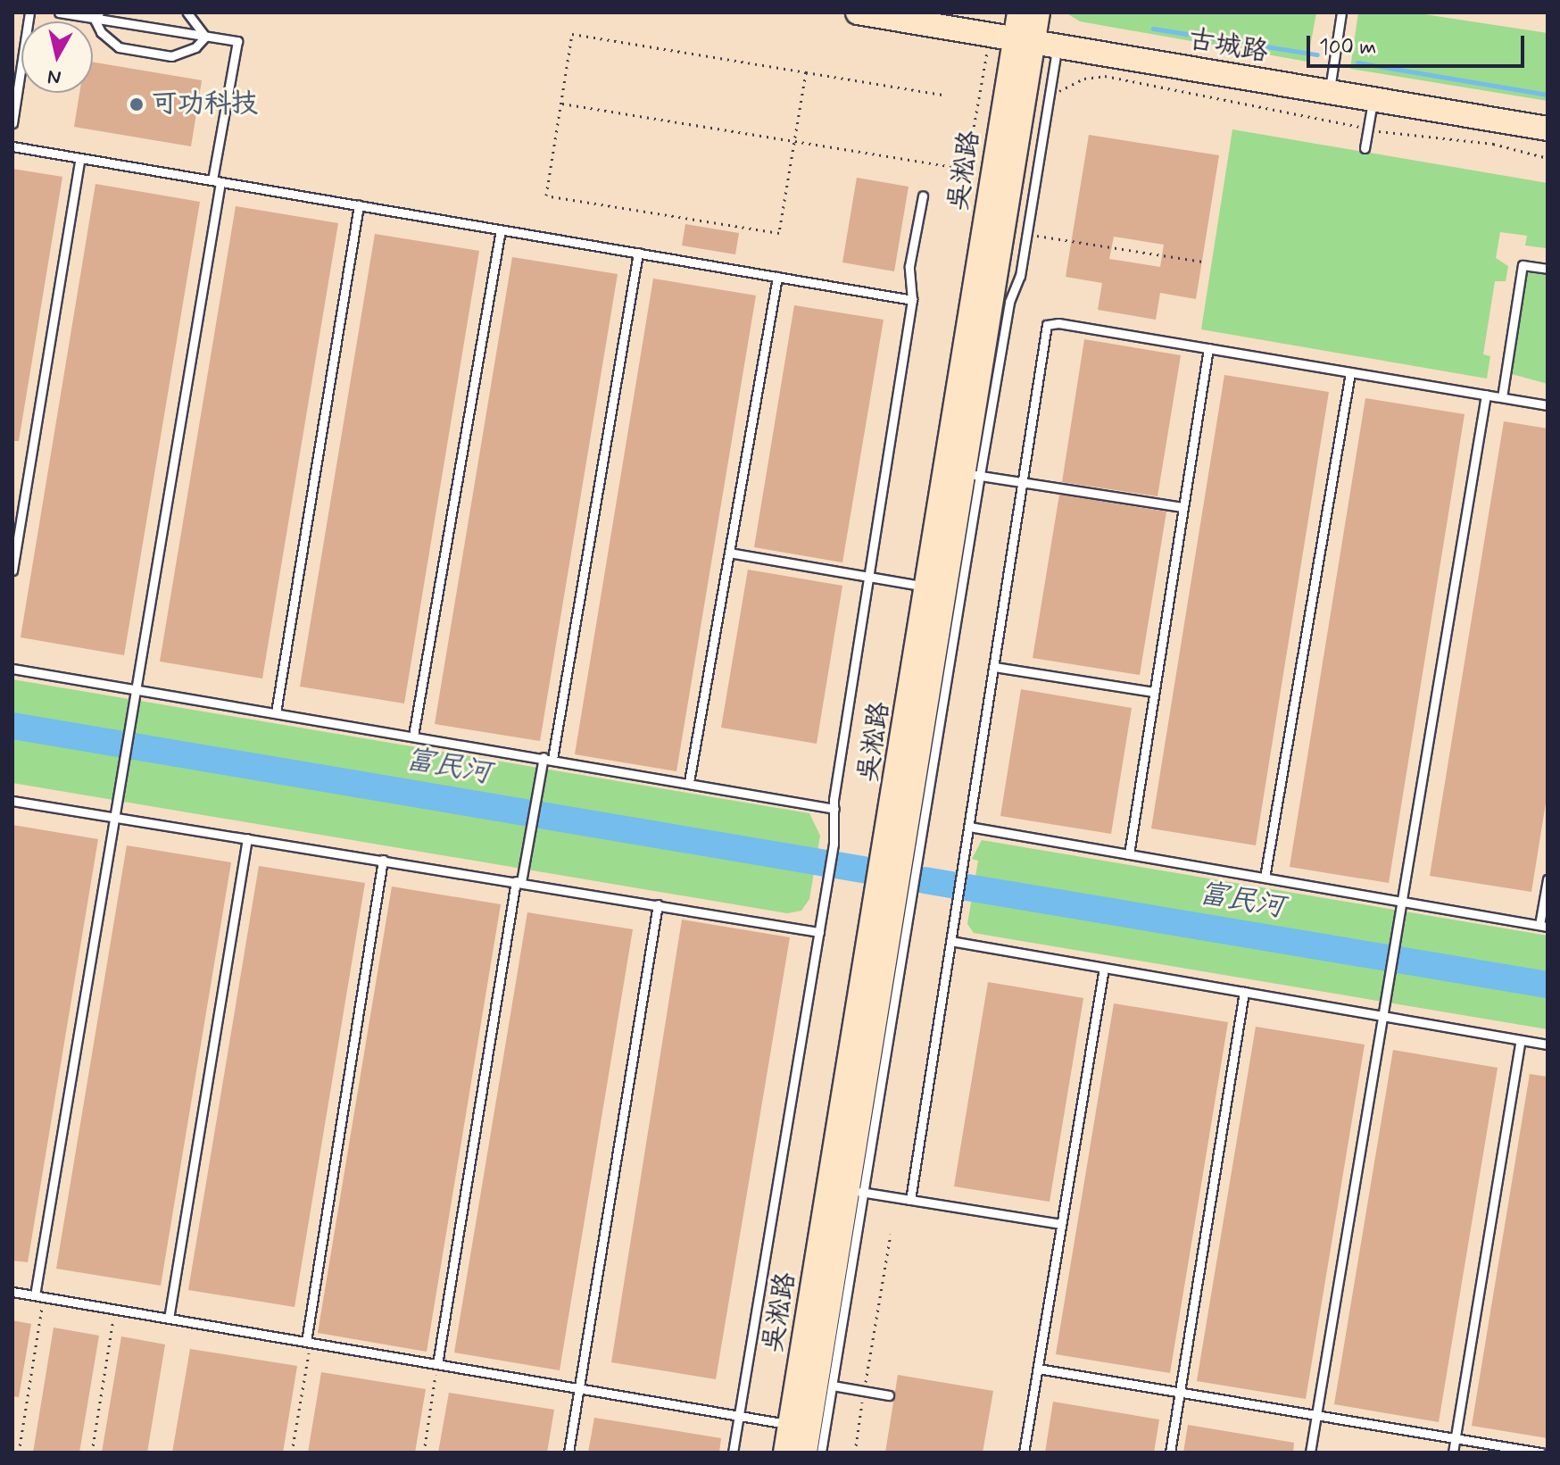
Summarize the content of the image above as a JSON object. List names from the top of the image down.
{
  "streets": {
    "main road": ["古城路", "吴淞路"]
  },
  "crossings": [
    ["古城路", "吴淞路"]
  ],
  "water": ["富民河"],
  "places": ["可功科技"],
  "scale_bar": "100 m",
  "north": "bottom"
}
